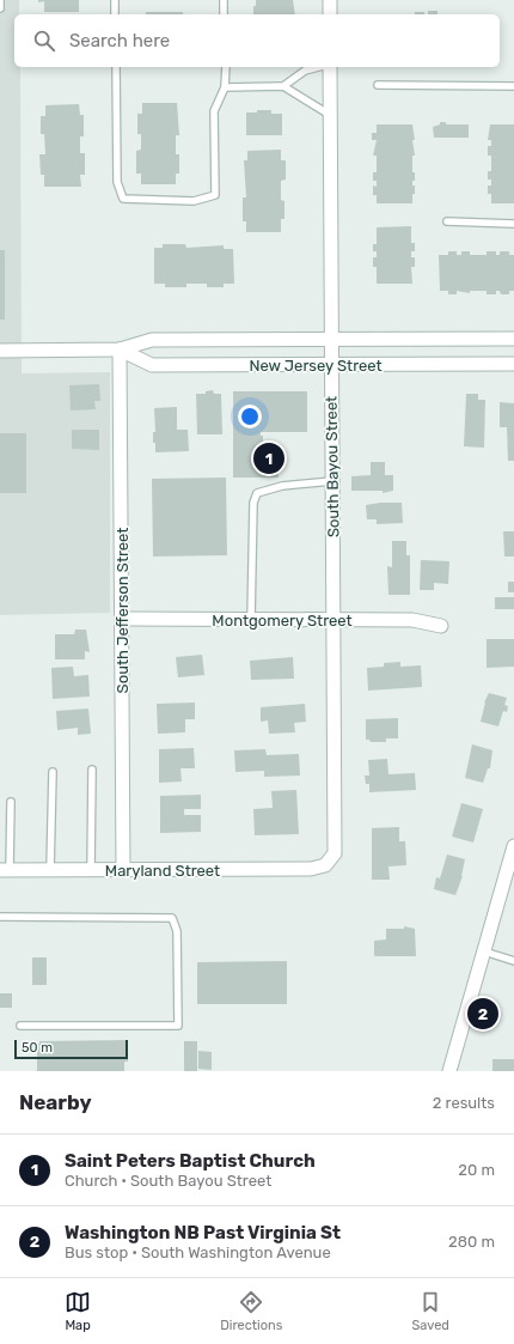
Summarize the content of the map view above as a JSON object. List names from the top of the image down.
{
  "streets": {
    "street": [
      "New Jersey Street",
      "South Bayou Street",
      "South Jefferson Street",
      "Montgomery Street",
      "Maryland Street"
    ]
  },
  "crossings": [
    ["New Jersey Street", "South Bayou Street"],
    ["New Jersey Street", "South Jefferson Street"],
    ["South Bayou Street", "Montgomery Street"],
    ["South Bayou Street", "Maryland Street"],
    ["South Jefferson Street", "Montgomery Street"],
    ["South Jefferson Street", "Maryland Street"]
  ],
  "scale_bar": "50 m",
  "page": {
    "search": "Search here",
    "pins": ["1", "2"],
    "scale": "50 m",
    "heading": ["Nearby", "2 results"],
    "list": [
      {
        "mark": "1",
        "name": "Saint Peters Baptist Church",
        "note": "Church · South Bayou Street",
        "value": "20 m"
      },
      {
        "mark": "2",
        "name": "Washington NB Past Virginia St",
        "note": "Bus stop · South Washington Avenue",
        "value": "280 m"
      }
    ],
    "nav": ["Map", "Directions", "Saved"]
  }
}
